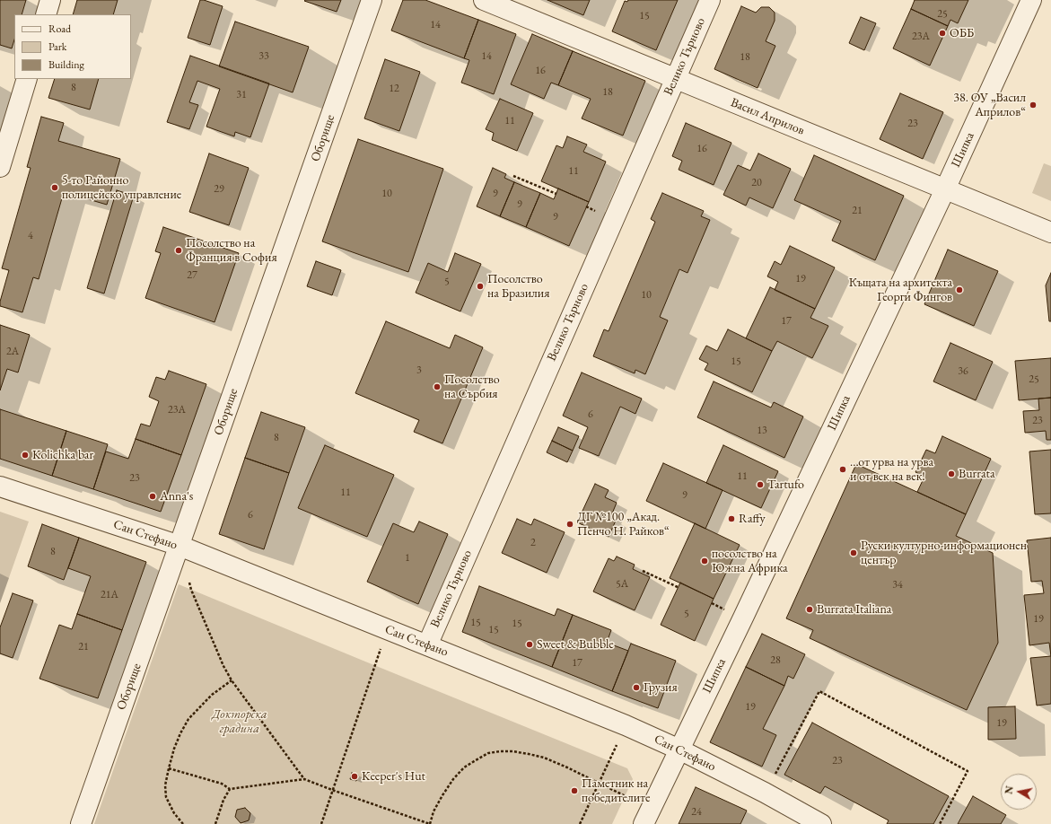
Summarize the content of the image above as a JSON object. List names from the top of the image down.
{
  "streets": {
    "street": [
      "Велико Търново",
      "Васил Априлов",
      "Оборище",
      "Шипка",
      "Сан Стефано"
    ]
  },
  "crossings": [
    ["Велико Търново", "Васил Априлов"],
    ["Велико Търново", "Сан Стефано"],
    ["Васил Априлов", "Шипка"],
    ["Оборище", "Сан Стефано"],
    ["Шипка", "Сан Стефано"]
  ],
  "parks": ["Докторска градина"],
  "places": [
    "ОББ",
    "38. ОУ „Васил Априлов“",
    "5-то Районно полицейско управление",
    "Посолство на Франция в София",
    "Посолство на Бразилия",
    "Къщата на архитекта Георги Фингов",
    "Посолство на Сърбия",
    "Kolichka bar",
    "...от урва на урва и от век на век!",
    "Burrata",
    "Tartufo",
    "Anna's",
    "Raffy",
    "ДГ №100 „Акад. Пенчо Н. Райков“",
    "Руски културно-информационен център",
    "посолство на Южна Африка",
    "Burrata Italiana",
    "Sweet & Bubble",
    "Грузия",
    "Keeper's Hut",
    "Паметник на победителите"
  ],
  "house_numbers": [
    "25",
    "15",
    "14",
    "23А",
    "33",
    "14",
    "18",
    "16",
    "8",
    "12",
    "18",
    "31",
    "11",
    "23",
    "16",
    "11",
    "20",
    "29",
    "10",
    "9",
    "9",
    "21",
    "9",
    "4",
    "27",
    "19",
    "5",
    "10",
    "17",
    "2А",
    "15",
    "3",
    "36",
    "25",
    "23А",
    "6",
    "23",
    "13",
    "8",
    "11",
    "23",
    "11",
    "9",
    "6",
    "2",
    "8",
    "1",
    "5А",
    "34",
    "21А",
    "5",
    "19",
    "15",
    "15",
    "15",
    "21",
    "28",
    "17",
    "19",
    "19",
    "23",
    "24"
  ],
  "legend": ["Road", "Park", "Building"],
  "north": "left"
}
